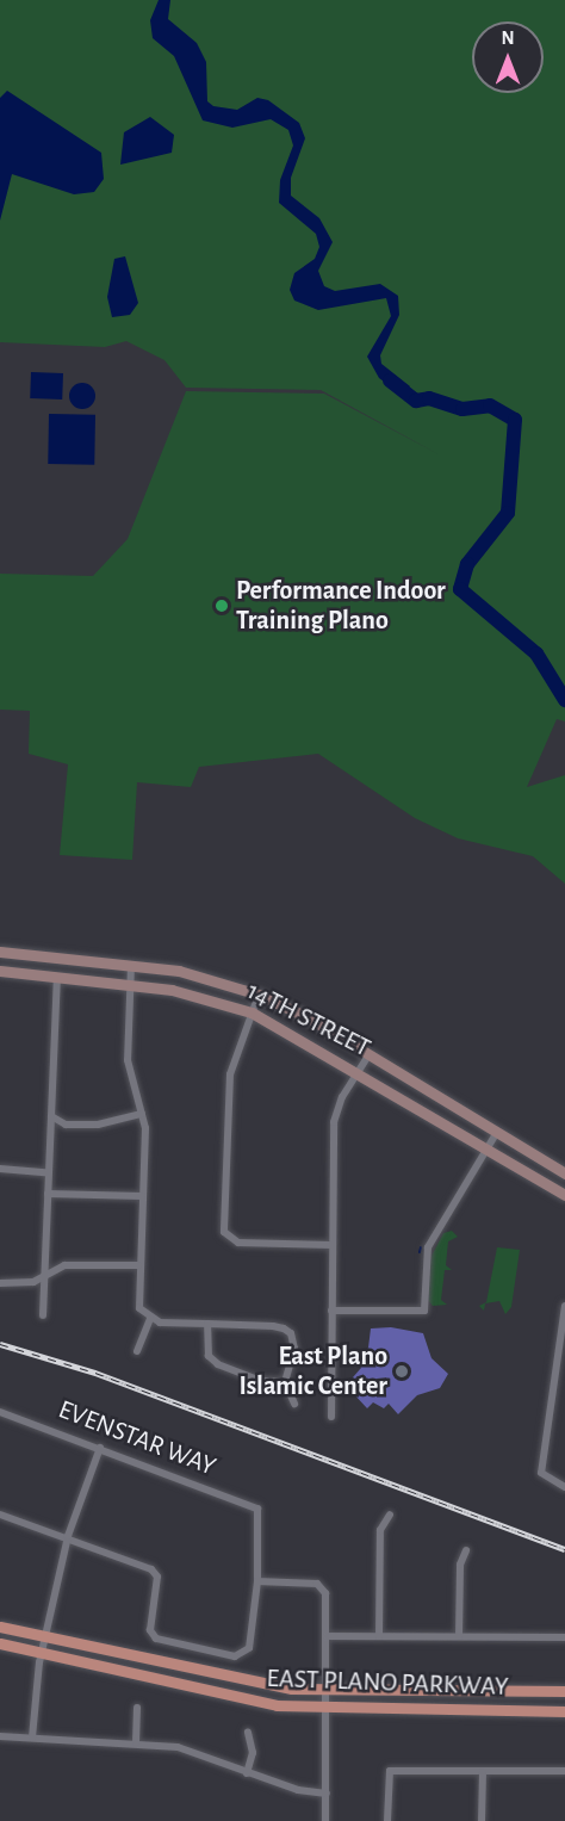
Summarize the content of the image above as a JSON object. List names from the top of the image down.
{
  "streets": {
    "main road": ["14TH STREET", "EAST PLANO PARKWAY"],
    "street": ["EVENSTAR WAY"]
  },
  "places": ["Performance Indoor Training Plano", "East Plano Islamic Center"],
  "north": "top"
}
